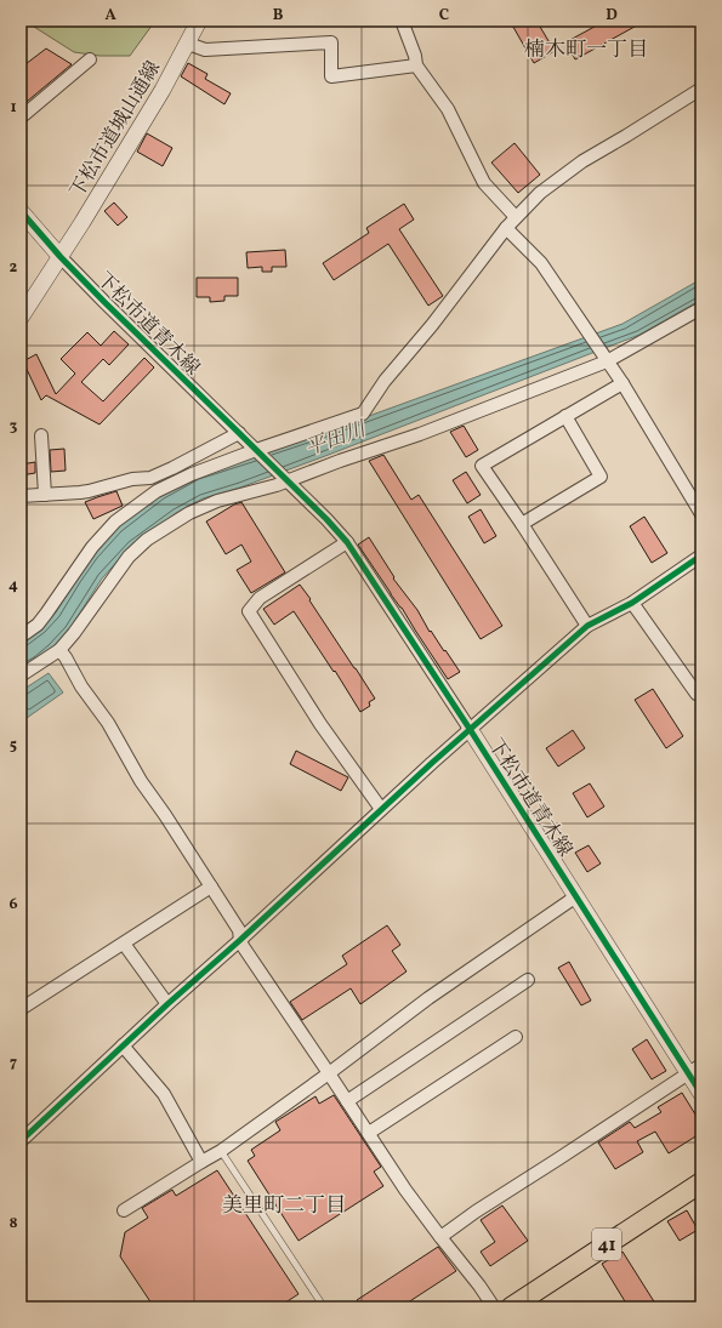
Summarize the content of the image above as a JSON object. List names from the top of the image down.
{
  "streets": {
    "main road": ["41"],
    "street": ["下松市道城山通線", "下松市道青木線"]
  },
  "crossings": [
    ["下松市道城山通線", "下松市道青木線"]
  ],
  "districts": ["楠木町一丁目", "美里町二丁目"],
  "water": ["平田川"],
  "grid": {
    "columns": [
      "A",
      "B",
      "C",
      "D"
    ],
    "rows": [
      "1",
      "2",
      "3",
      "4",
      "5",
      "6",
      "7",
      "8"
    ]
  }
}
